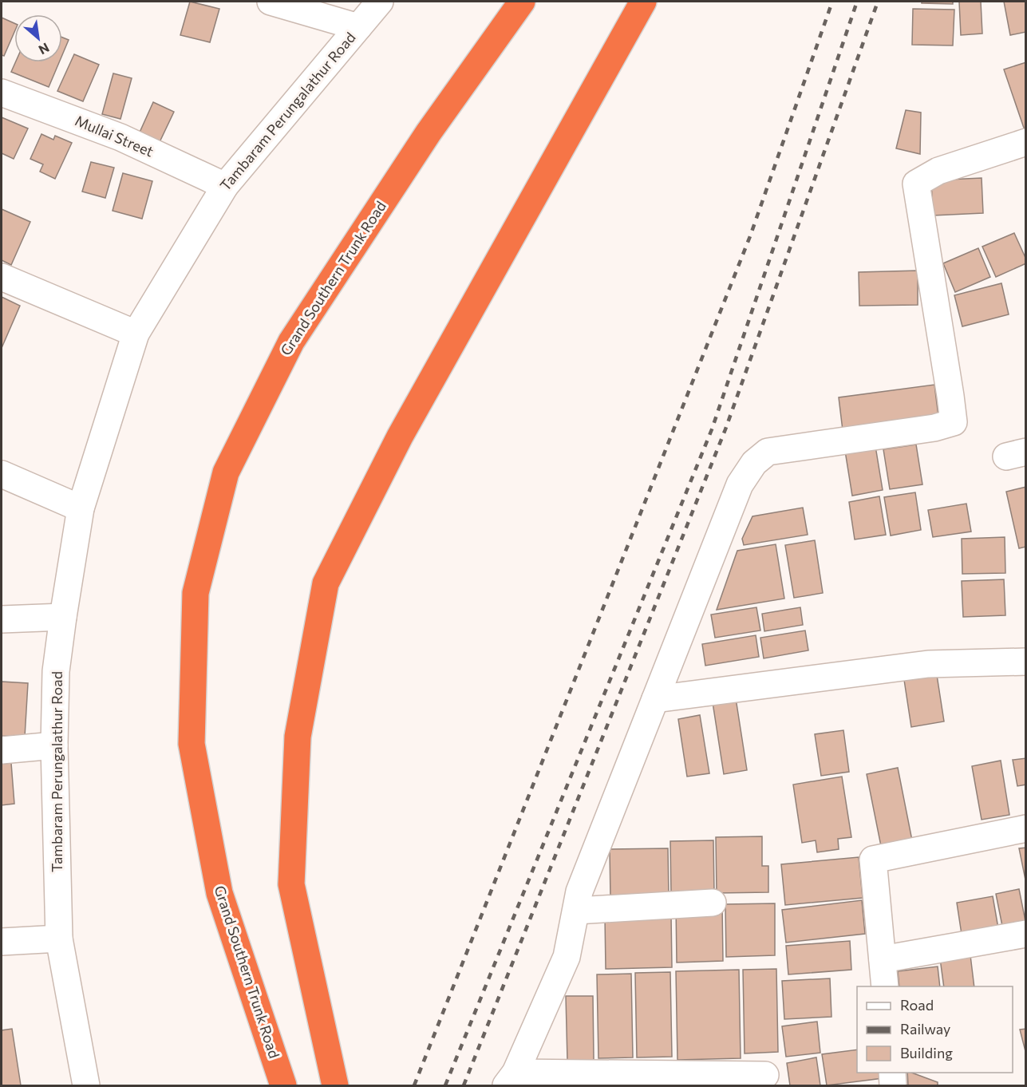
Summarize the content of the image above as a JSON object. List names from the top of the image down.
{
  "streets": {
    "highway": ["Grand Southern Trunk Road"],
    "street": ["Tambaram Perungalathur Road", "Mullai Street"]
  },
  "crossings": [
    ["Tambaram Perungalathur Road", "Mullai Street"]
  ],
  "legend": ["Road", "Railway", "Building"],
  "north": "bottom right"
}
